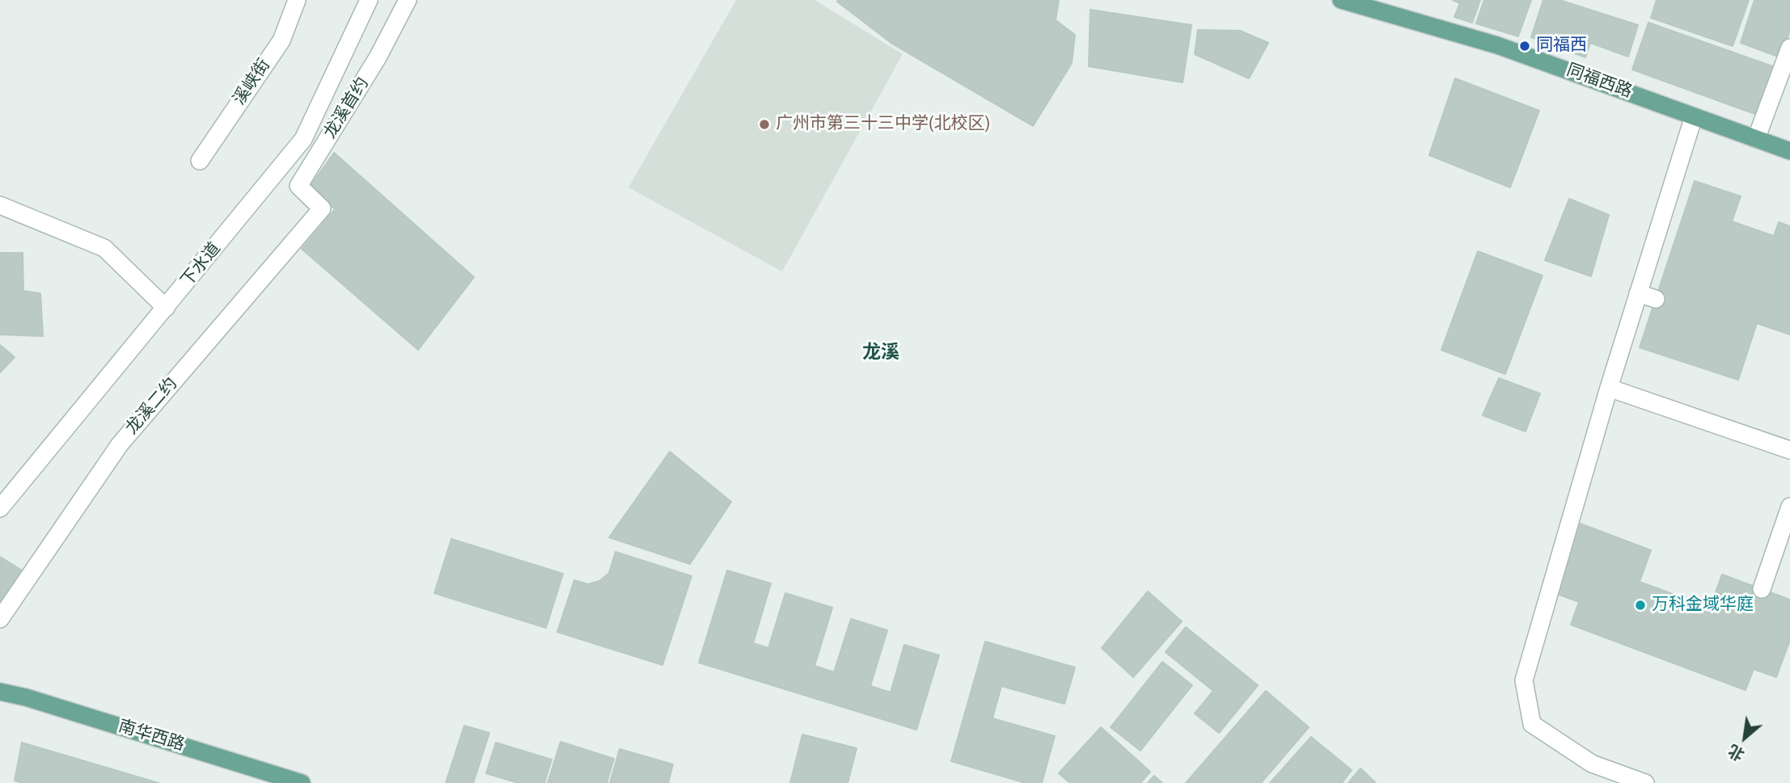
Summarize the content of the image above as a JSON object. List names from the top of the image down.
{
  "streets": {
    "main road": ["同福西路", "南华西路"],
    "street": [
      "溪峡街",
      "龙溪首约",
      "下水道",
      "龙溪二约"
    ]
  },
  "crossings": [
    ["龙溪首约", "龙溪二约"]
  ],
  "districts": ["龙溪"],
  "places": ["同福西", "广州市第三十三中学(北校区)", "万科金域华庭"],
  "north": "bottom left"
}
